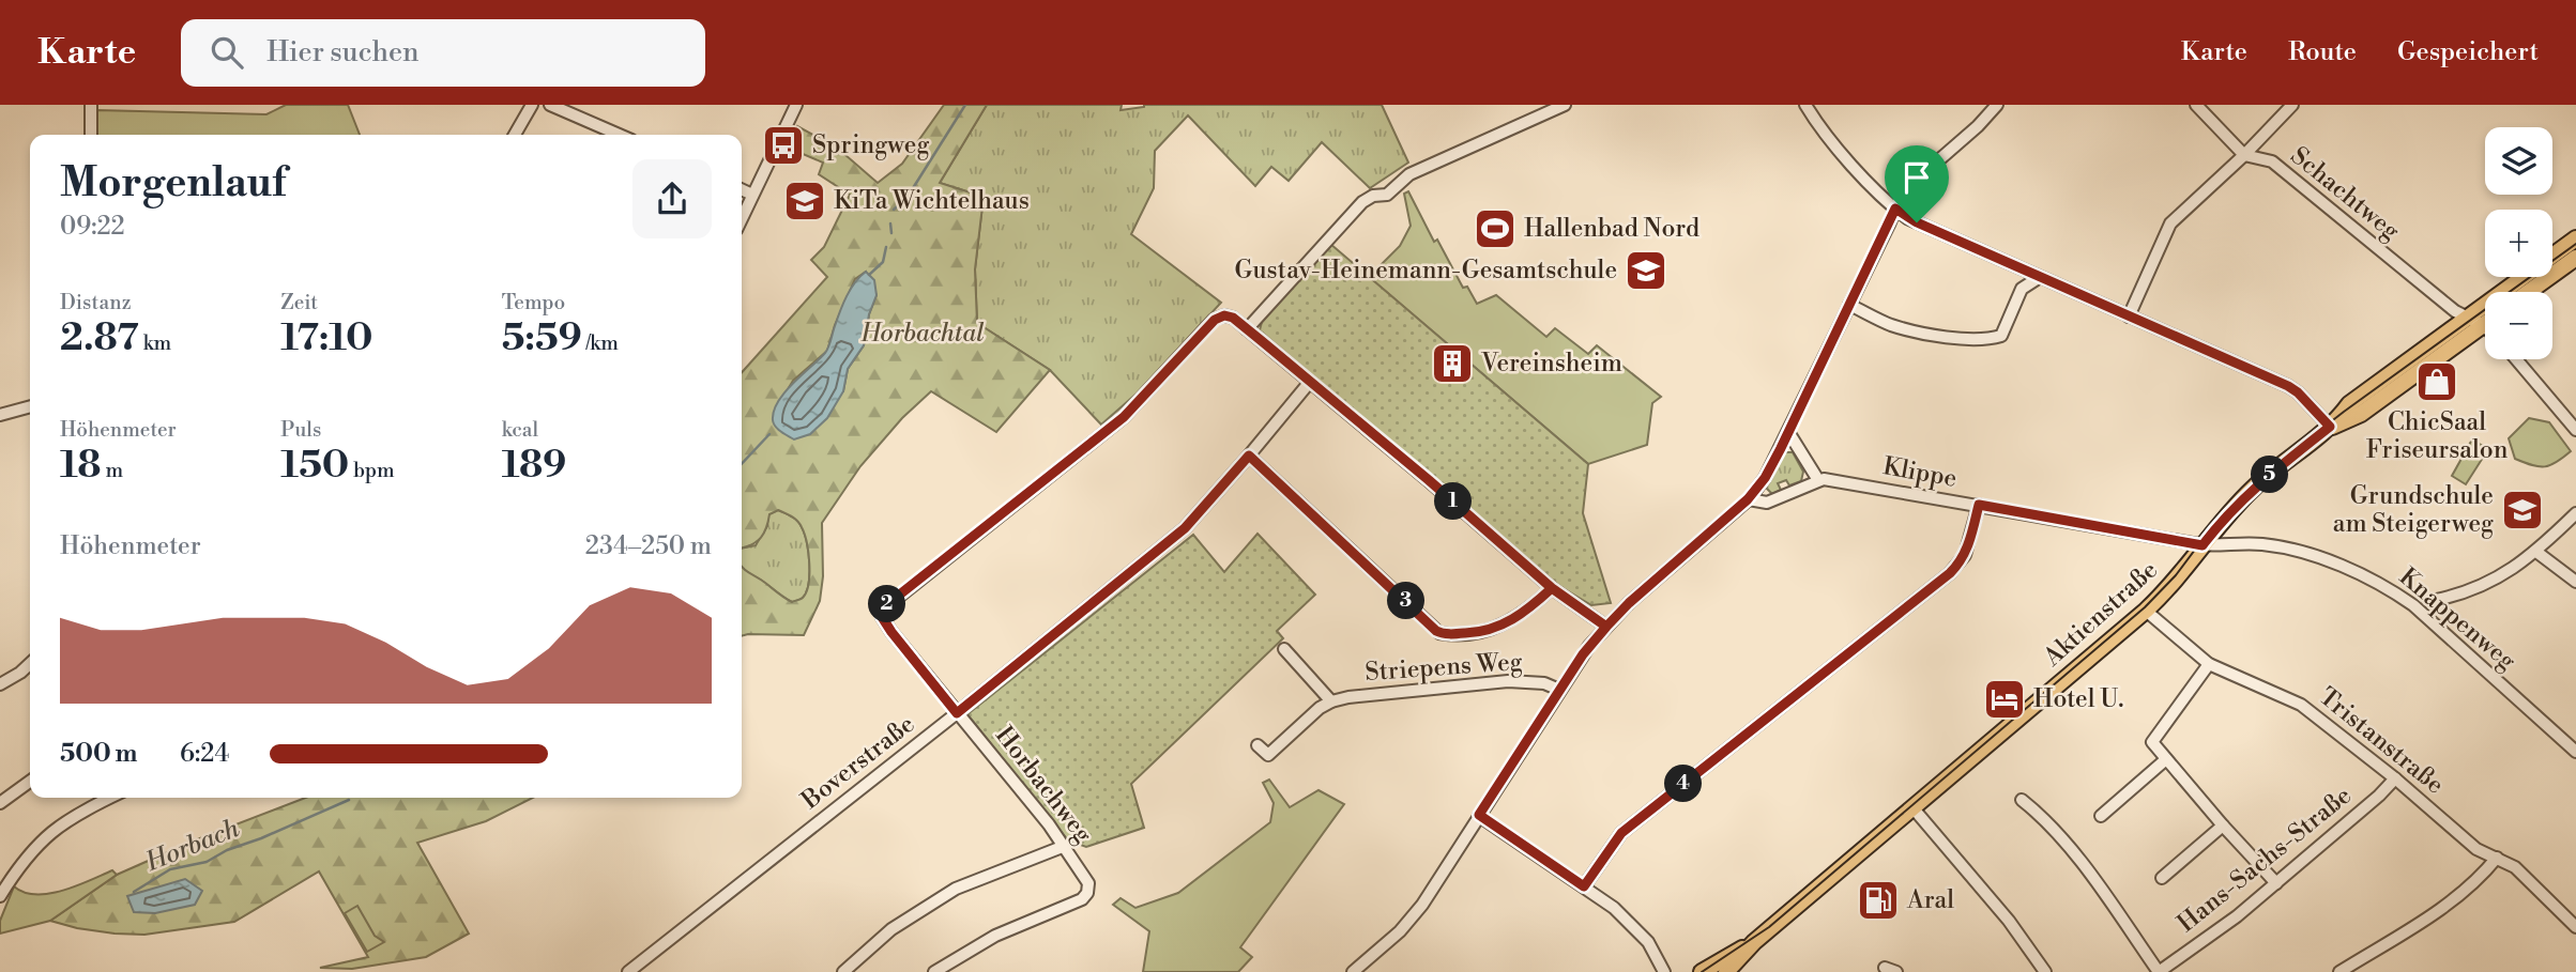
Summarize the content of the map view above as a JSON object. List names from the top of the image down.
{
  "streets": {
    "main road": ["Aktienstraße"],
    "street": [
      "Schachtweg",
      "Klippe",
      "Knappenweg",
      "Striepens Weg",
      "Tristanstraße",
      "Boverstraße",
      "Horbachweg",
      "Hans-Sachs-Straße"
    ]
  },
  "crossings": [
    ["Schachtweg", "Aktienstraße"],
    ["Klippe", "Aktienstraße"],
    ["Klippe", "Knappenweg"],
    ["Aktienstraße", "Knappenweg"],
    ["Aktienstraße", "Tristanstraße"],
    ["Tristanstraße", "Hans-Sachs-Straße"],
    ["Boverstraße", "Horbachweg"]
  ],
  "water": ["Horbach"],
  "parks": ["Horbachtal"],
  "places": {
    "bus stop": ["Springweg"],
    "school or university": ["KiTa Wichtelhaus", "Gustav-Heinemann-Gesamtschule", "Grundschule am Steigerweg"],
    "sports": ["Hallenbad Nord"],
    "building": ["Vereinsheim"],
    "shop": ["ChicSaal Friseursalon"],
    "hotel": ["Hotel U."],
    "fuel station": ["Aral"]
  },
  "page": {
    "header": "Karte",
    "search": "Hier suchen",
    "nav": ["Karte", "Route", "Gespeichert"],
    "map_buttons": ["+", "−"],
    "heading": ["Morgenlauf", "09:22"],
    "stats": [
      ["Distanz", "2.87 km"],
      ["Zeit", "17:10"],
      ["Tempo", "5:59 /km"],
      ["Höhenmeter", "18 m"],
      ["Puls", "150 bpm"],
      ["kcal", "189"]
    ],
    "pins": [
      "5",
      "1",
      "3",
      "2",
      "4"
    ],
    "chart": ["Höhenmeter", "234–250 m"],
    "list": [
      {
        "name": "500 m",
        "note": "6:24"
      }
    ]
  }
}
